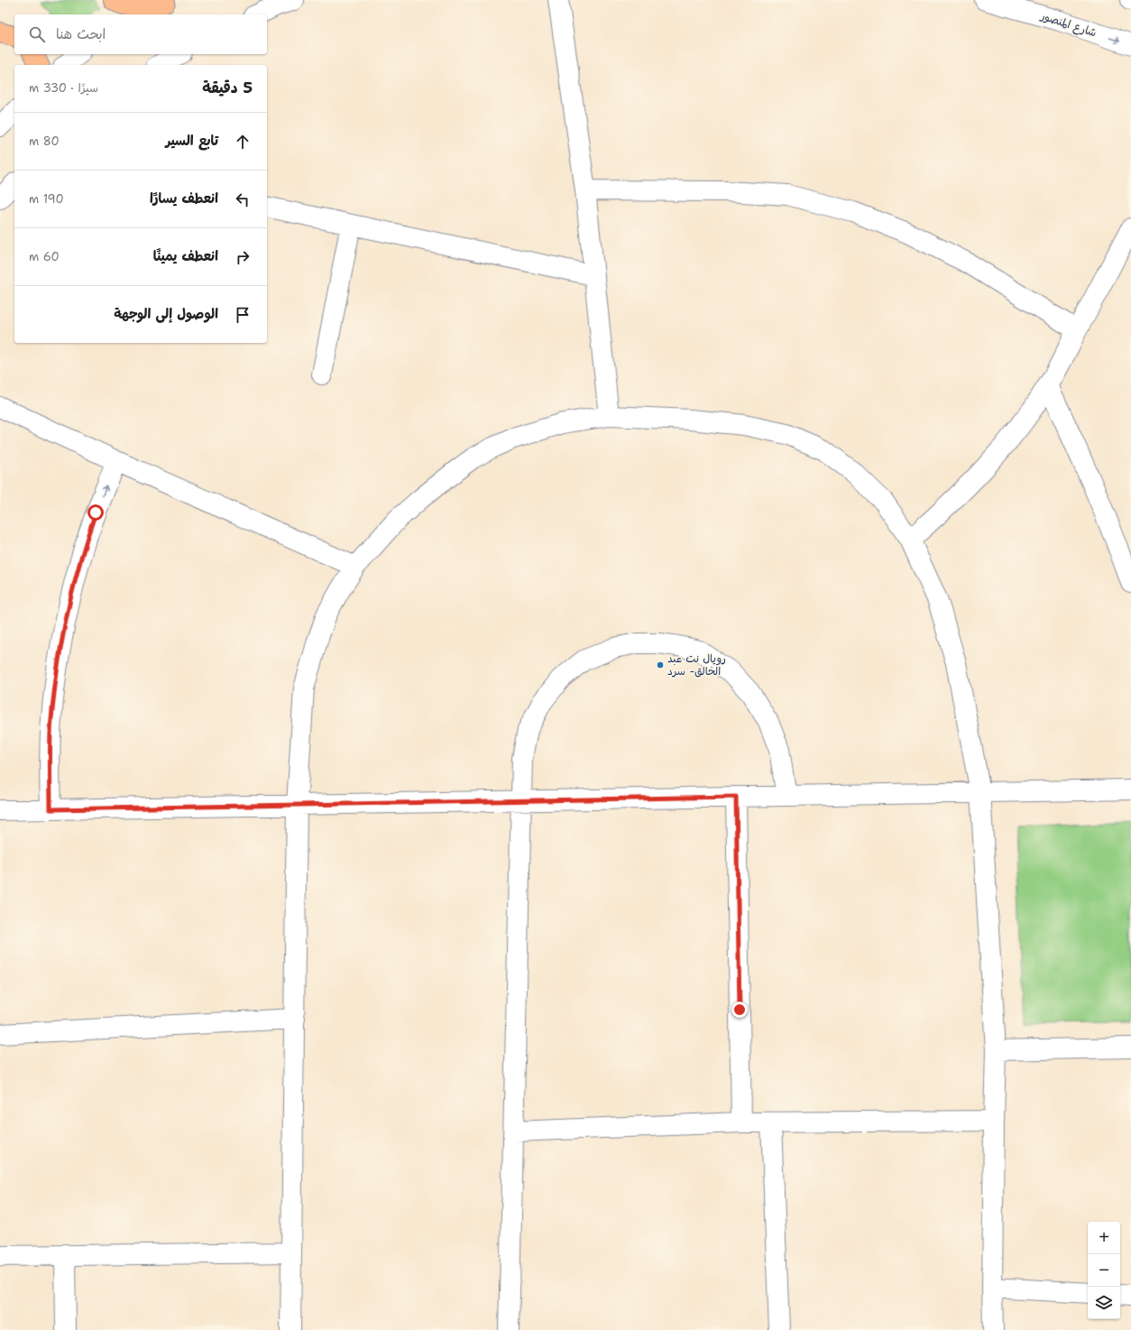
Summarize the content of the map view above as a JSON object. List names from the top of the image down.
{
  "streets": {
    "street": ["شارع المنصور"]
  },
  "one_way": ["شارع المنصور"],
  "places": ["رويال نت عبد الخالق- سرد"],
  "page": {
    "search": "ابحث هنا",
    "heading": ["5 دقيقة", "سيرًا · 330 m"],
    "list": [
      ["تابع السير", "80 m"],
      ["انعطف يسارًا", "190 m"],
      ["انعطف يمينًا", "60 m"],
      "الوصول إلى الوجهة"
    ],
    "map_buttons": ["+", "−"]
  }
}
